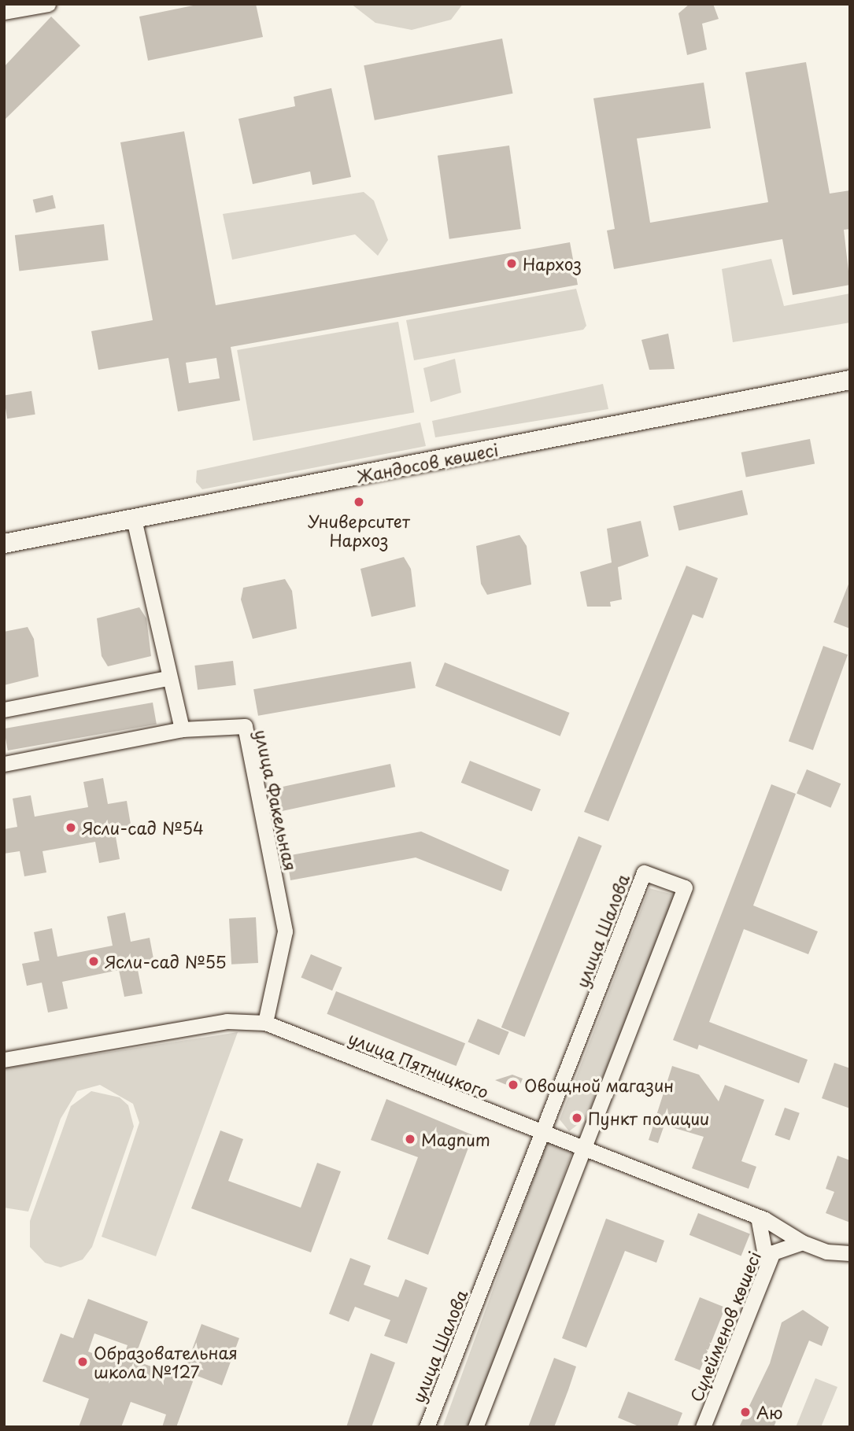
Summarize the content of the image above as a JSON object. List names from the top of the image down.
{
  "streets": {
    "main road": ["Жандосов көшесі"],
    "street": [
      "улица Факельная",
      "улица Шалова",
      "улица Пятницкого",
      "Сүлейменов көшесі"
    ]
  },
  "crossings": [
    ["улица Факельная", "улица Пятницкого"],
    ["улица Шалова", "улица Пятницкого"],
    ["улица Пятницкого", "Сүлейменов көшесі"]
  ],
  "places": [
    "Нархоз",
    "Университет Нархоз",
    "Ясли-сад №54",
    "Ясли-сад №55",
    "Овощной магазин",
    "Пункт полиции",
    "Magnum",
    "Образовательная школа №127",
    "Аю"
  ]
}
